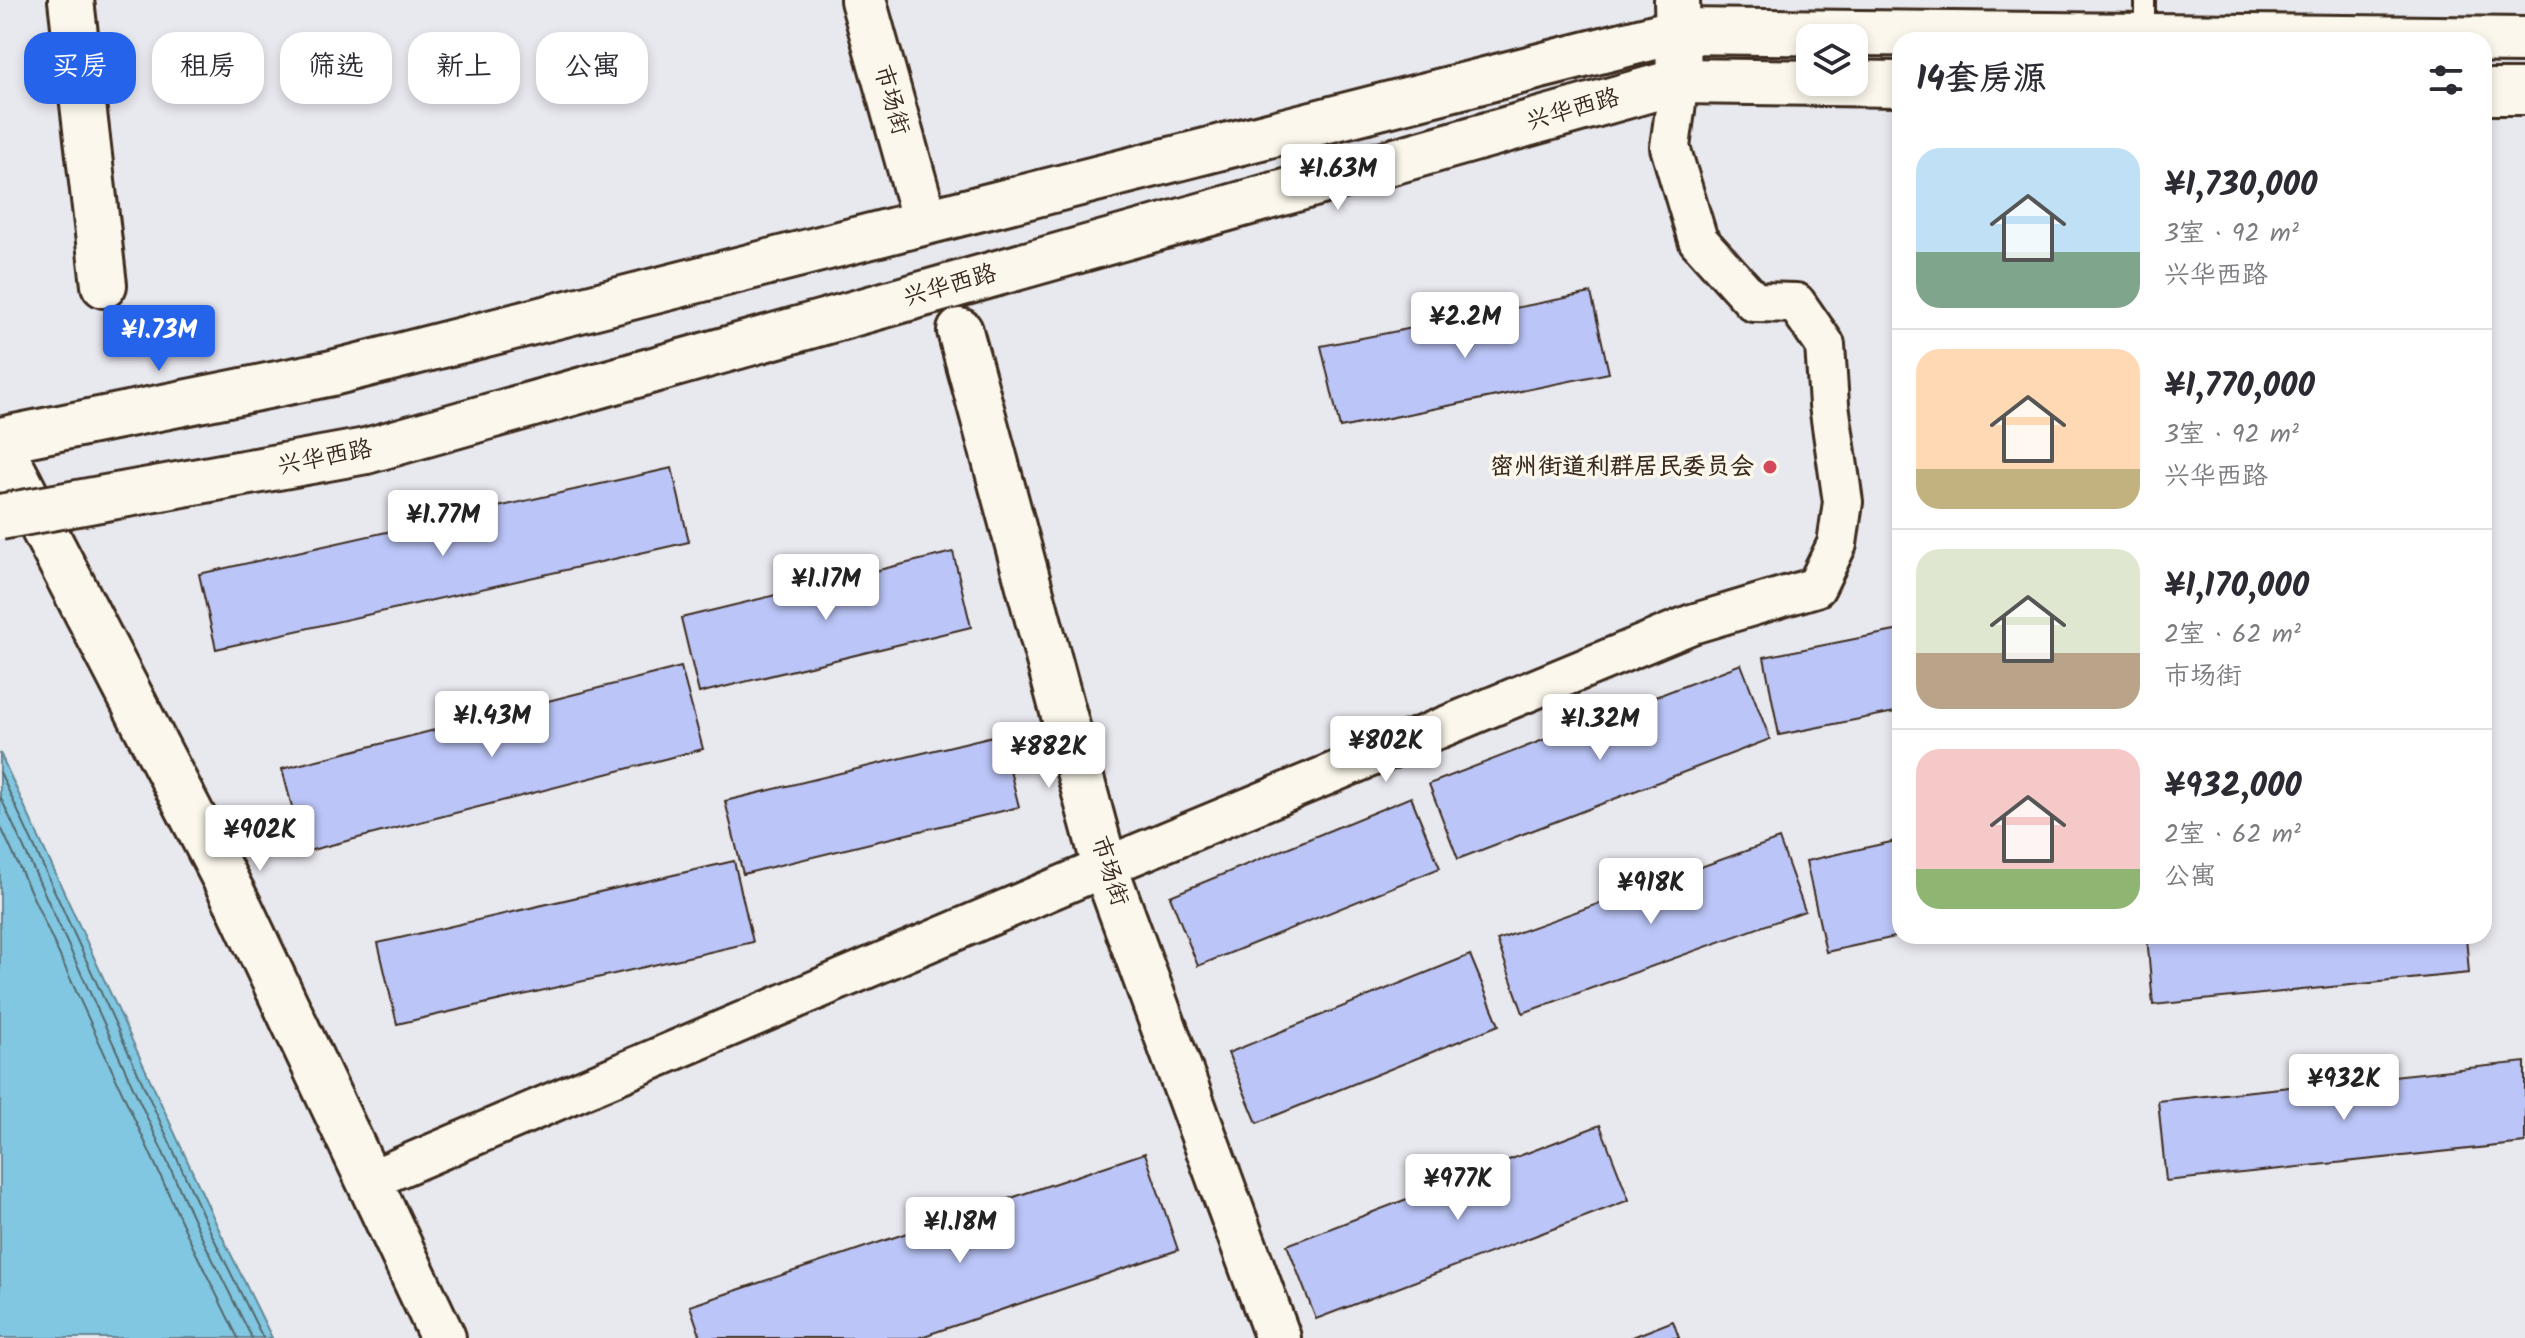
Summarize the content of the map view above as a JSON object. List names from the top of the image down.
{
  "streets": {
    "main road": ["市场街", "兴华西路"]
  },
  "places": ["密州街道利群居民委员会"],
  "page": {
    "chip": [
      "买房",
      "租房",
      "筛选",
      "新上",
      "公寓"
    ],
    "heading": "14套房源",
    "list": [
      {
        "name": "¥1,730,000",
        "note": "3室 · 92 m² · 兴华西路"
      },
      {
        "name": "¥1,770,000",
        "note": "3室 · 92 m² · 兴华西路"
      },
      {
        "name": "¥1,170,000",
        "note": "2室 · 62 m² · 市场街"
      },
      {
        "name": "¥932,000",
        "note": "2室 · 62 m² · 公寓"
      }
    ],
    "price": [
      "¥1.63M",
      "¥2.2M",
      "¥1.73M",
      "¥1.77M",
      "¥1.17M",
      "¥1.43M",
      "¥1.32M",
      "¥802K",
      "¥882K",
      "¥902K",
      "¥918K",
      "¥932K",
      "¥977K",
      "¥1.18M"
    ]
  }
}
